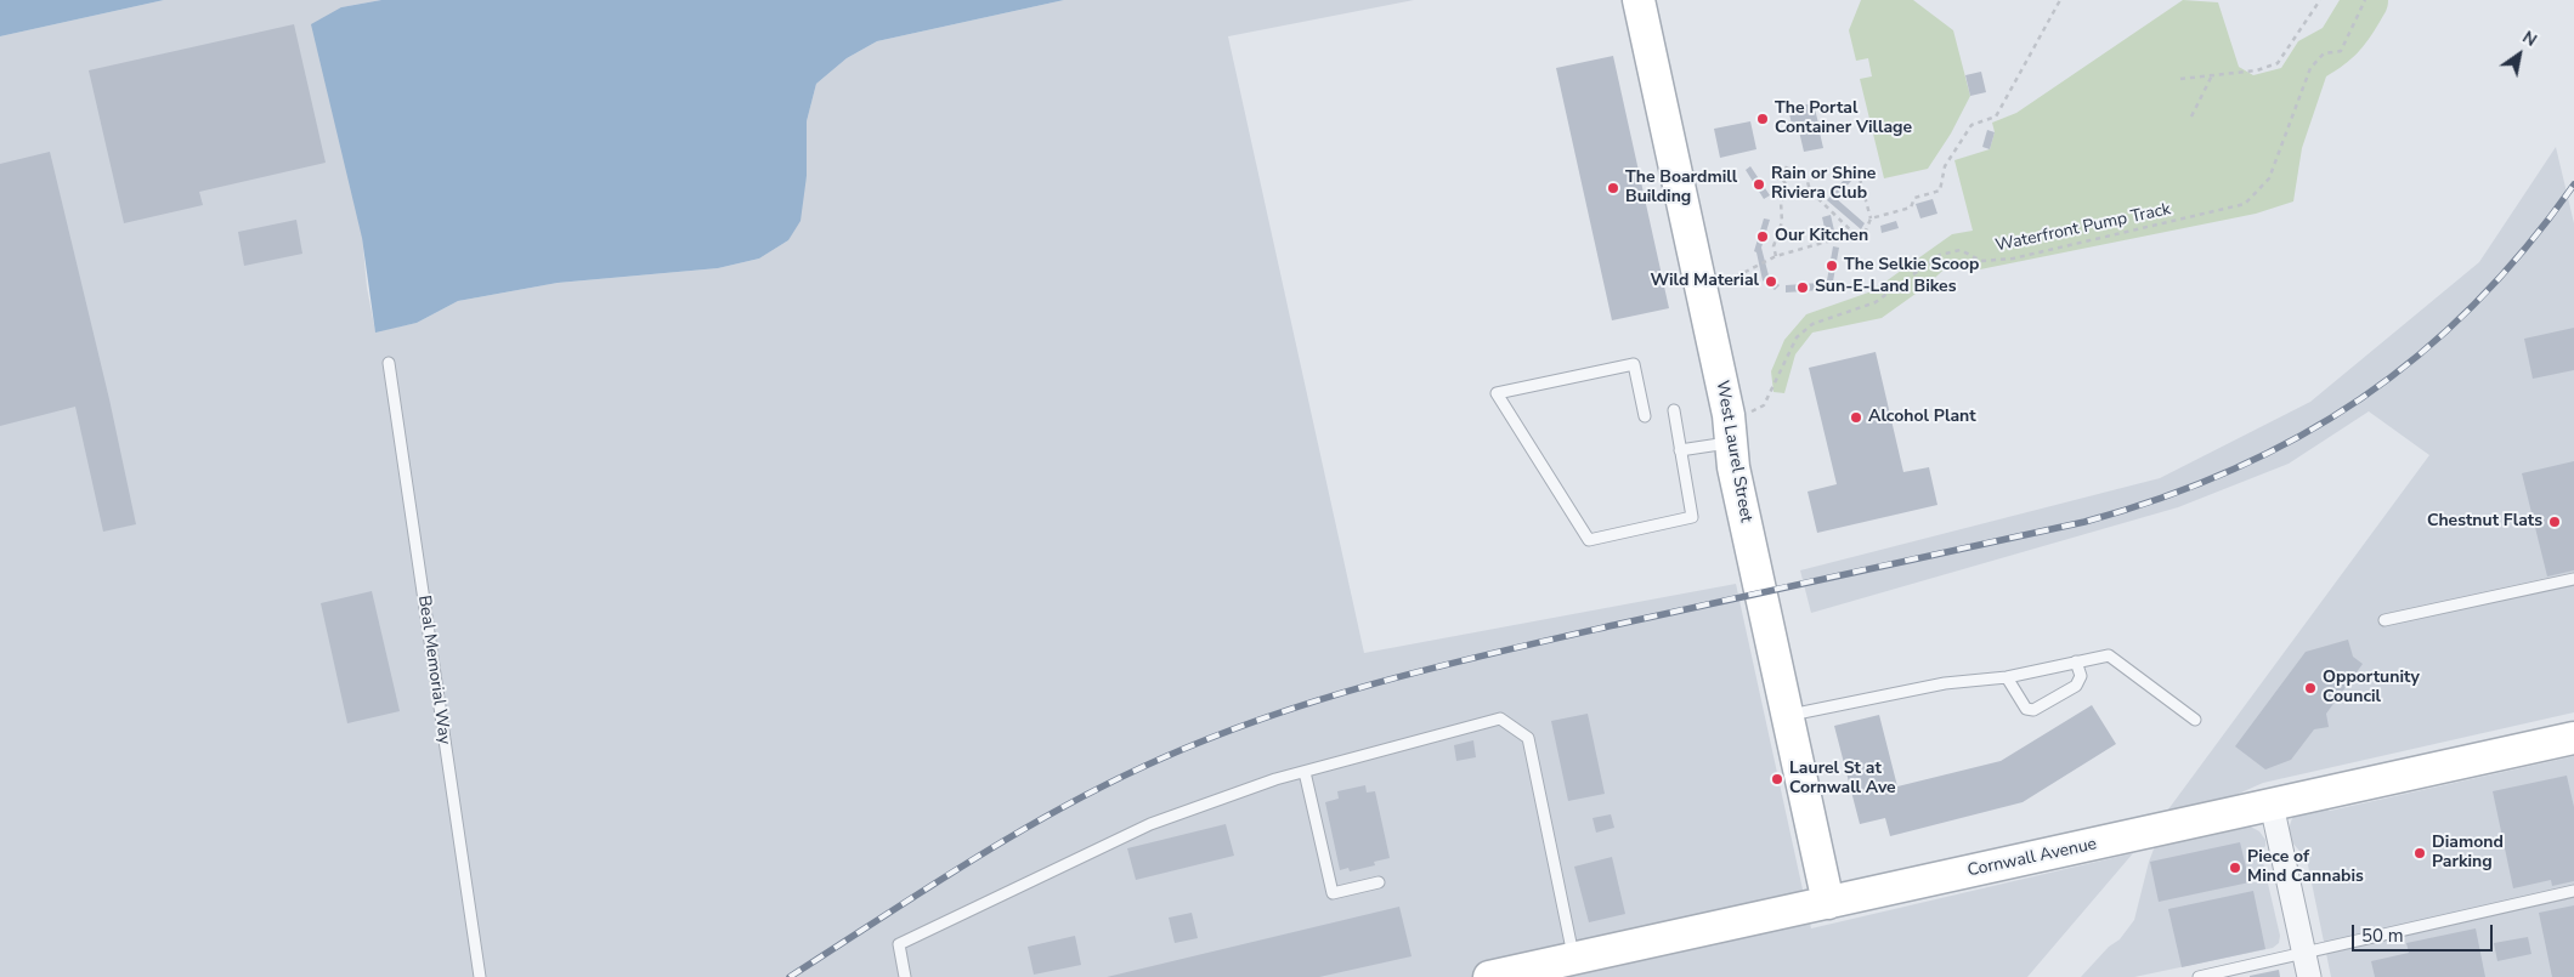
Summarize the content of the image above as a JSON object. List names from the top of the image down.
{
  "streets": {
    "street": ["West Laurel Street", "Cornwall Avenue"],
    "lane": ["Beal Memorial Way"],
    "path": ["Waterfront Pump Track"]
  },
  "crossings": [
    ["West Laurel Street", "Cornwall Avenue"]
  ],
  "places": [
    "The Portal Container Village",
    "Rain or Shine Riviera Club",
    "The Boardmill Building",
    "Our Kitchen",
    "The Selkie Scoop",
    "Wild Material",
    "Sun-E-Land Bikes",
    "Alcohol Plant",
    "Chestnut Flats",
    "Opportunity Council",
    "Laurel St at Cornwall Ave",
    "Diamond Parking",
    "Piece of Mind Cannabis"
  ],
  "scale_bar": "50 m",
  "north": "top right"
}
